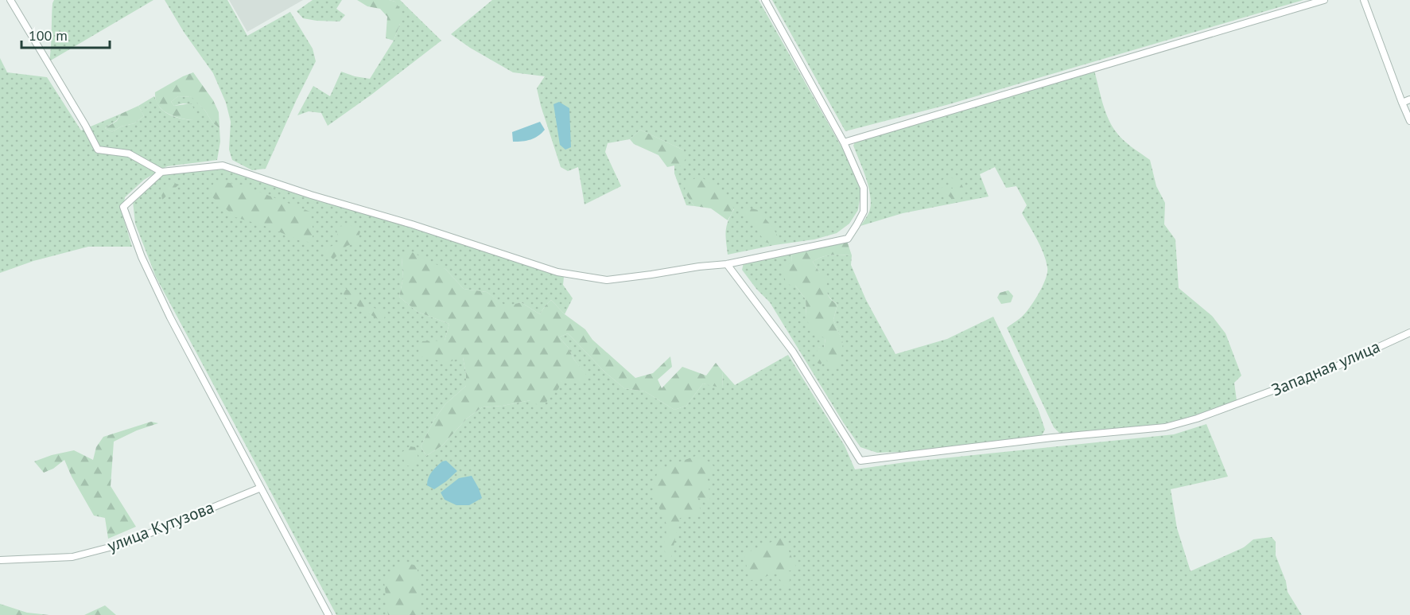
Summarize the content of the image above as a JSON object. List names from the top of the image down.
{
  "streets": {
    "street": ["Западная улица", "улица Кутузова"]
  },
  "scale_bar": "100 m"
}
